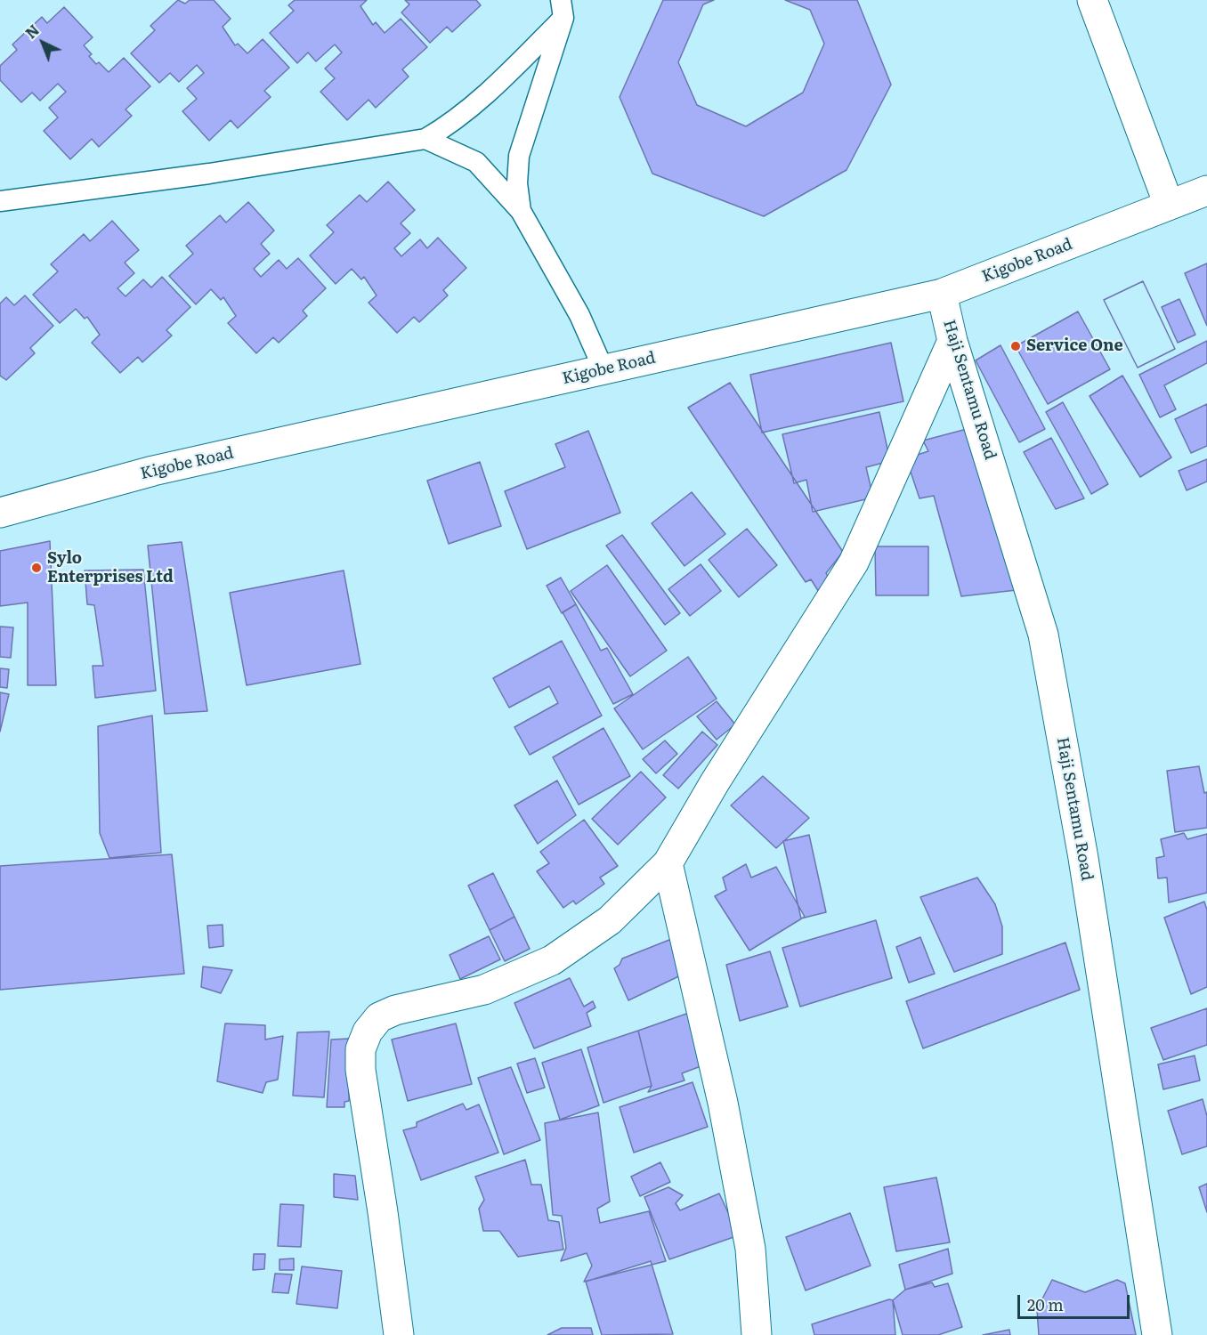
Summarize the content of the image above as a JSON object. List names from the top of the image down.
{
  "streets": {
    "street": ["Kigobe Road", "Haji Sentamu Road"]
  },
  "crossings": [
    ["Kigobe Road", "Haji Sentamu Road"]
  ],
  "places": ["Service One", "Sylo Enterprises Ltd"],
  "scale_bar": "20 m",
  "north": "top left"
}
